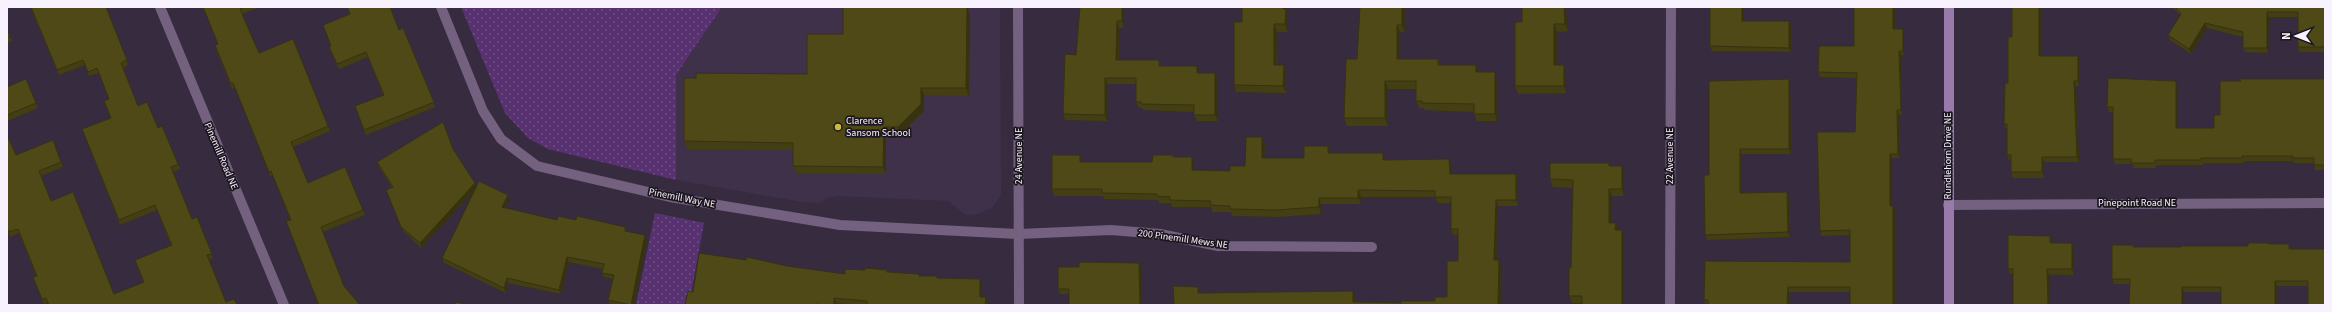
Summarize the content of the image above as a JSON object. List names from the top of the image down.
{
  "streets": {
    "street": [
      "Pinemill Road NE",
      "24 Avenue NE",
      "22 Avenue NE",
      "Rundlehorn Drive NE",
      "Pinemill Way NE",
      "Pinepoint Road NE",
      "200 Pinemill Mews NE"
    ]
  },
  "crossings": [
    ["24 Avenue NE", "Pinemill Way NE"],
    ["24 Avenue NE", "200 Pinemill Mews NE"],
    ["Rundlehorn Drive NE", "Pinepoint Road NE"],
    ["Pinemill Way NE", "200 Pinemill Mews NE"]
  ],
  "places": ["Clarence Sansom School"],
  "north": "left"
}
